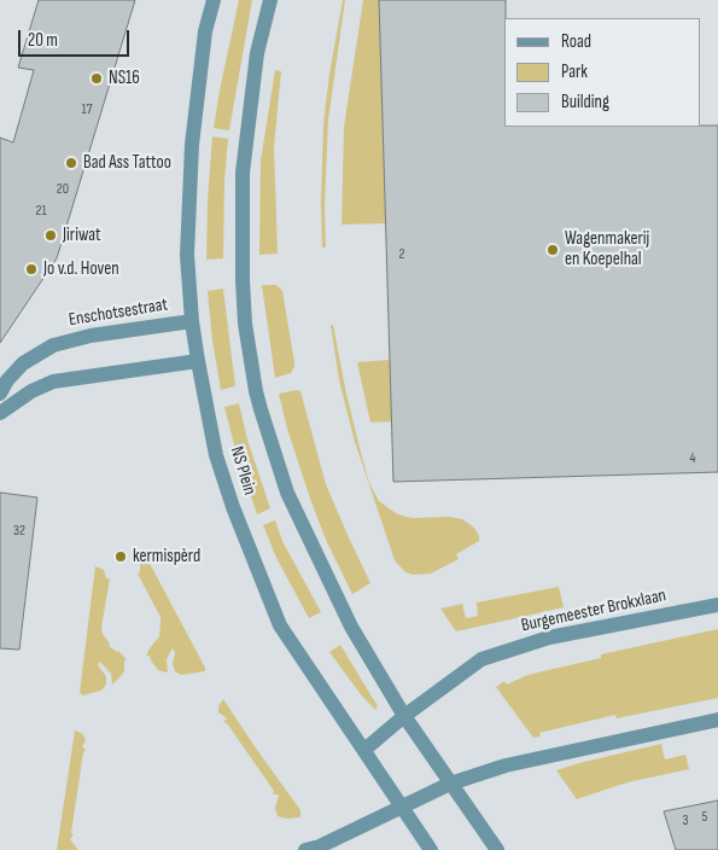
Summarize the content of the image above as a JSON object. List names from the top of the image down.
{
  "streets": {
    "street": ["Enschotsestraat", "NS Plein", "Burgemeester Brokxlaan"]
  },
  "crossings": [
    ["Enschotsestraat", "NS Plein"],
    ["NS Plein", "Burgemeester Brokxlaan"]
  ],
  "places": [
    "NS16",
    "Bad Ass Tattoo",
    "Jiriwat",
    "Wagenmakerij en Koepelhal",
    "Jo v.d. Hoven",
    "kermispèrd"
  ],
  "house_numbers": [
    "17",
    "20",
    "21",
    "2",
    "4",
    "32",
    "5",
    "3"
  ],
  "legend": ["Road", "Park", "Building"],
  "scale_bar": "20 m"
}
